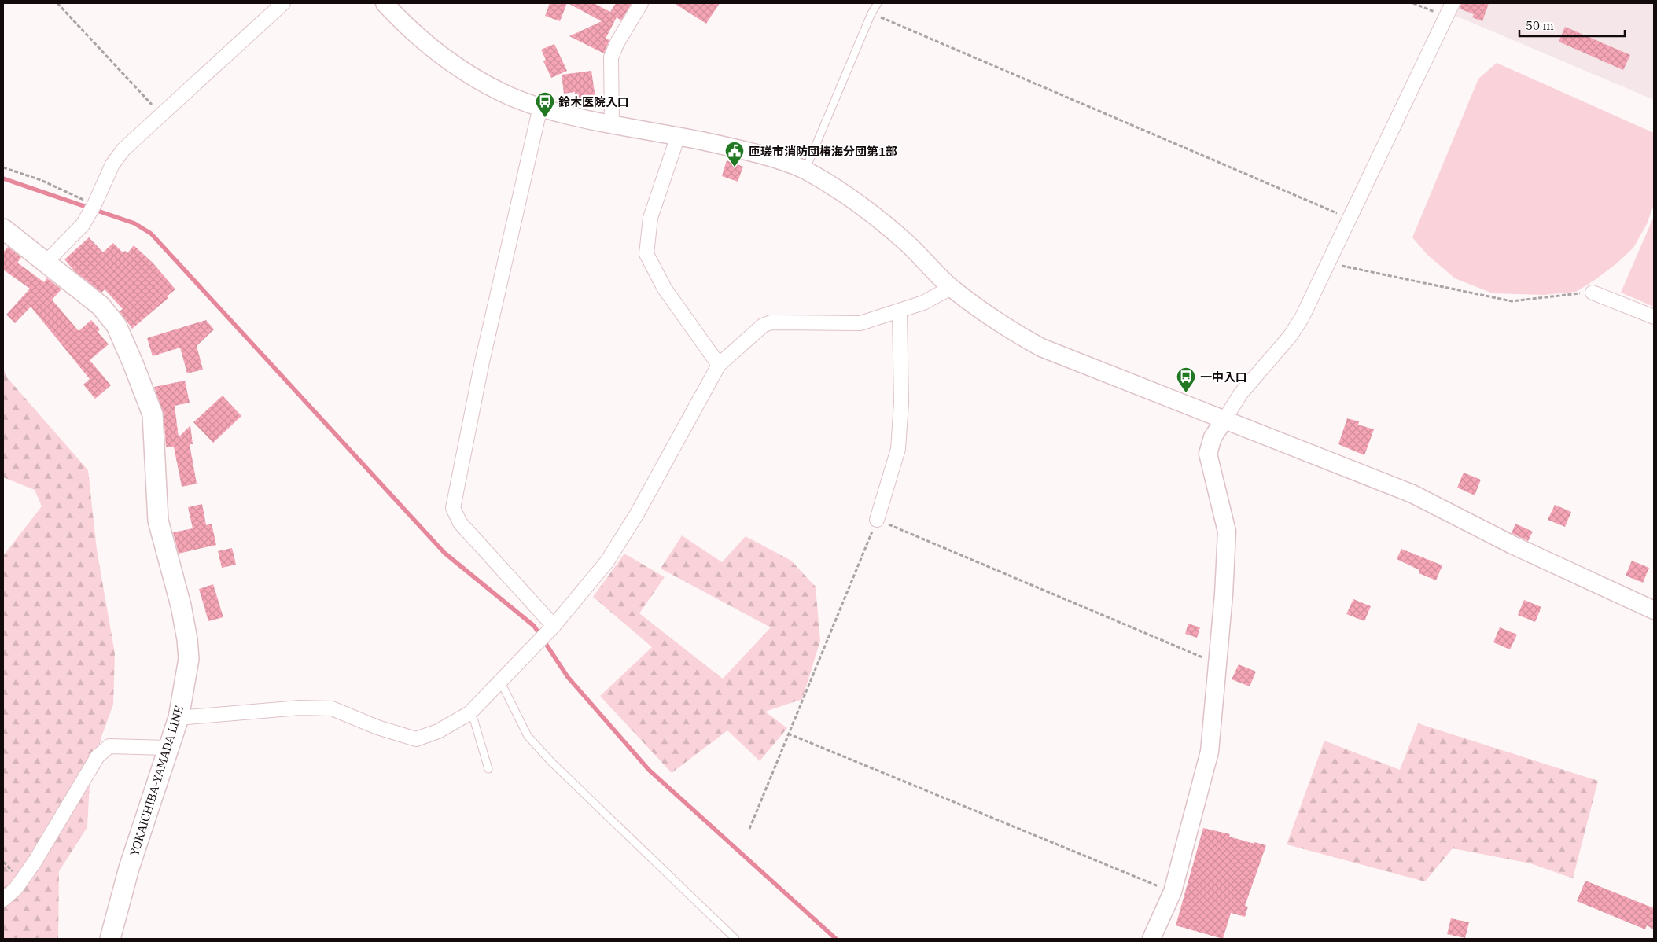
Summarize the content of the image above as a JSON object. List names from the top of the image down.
{
  "streets": {
    "main road": ["YOKAICHIBA-YAMADA LINE"]
  },
  "places": {
    "bus stop": ["鈴木医院入口", "一中入口"],
    "public building": ["匝瑳市消防団椿海分団第1部"]
  },
  "scale_bar": "50 m"
}
